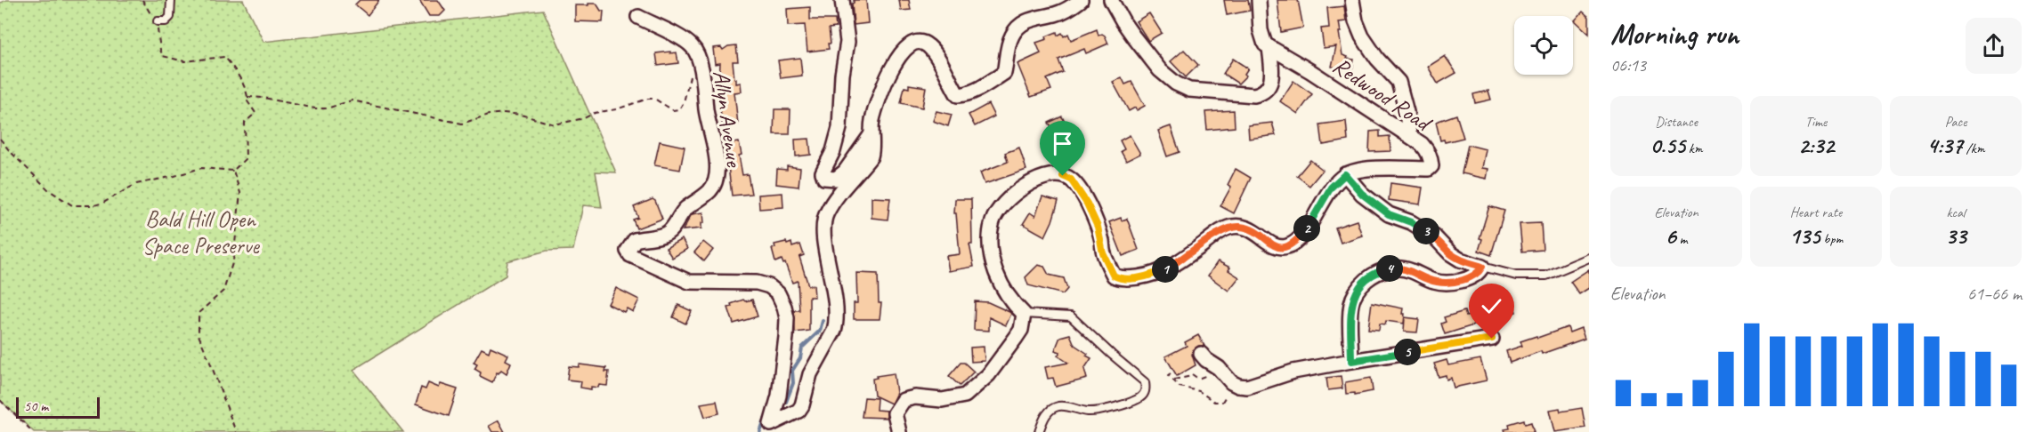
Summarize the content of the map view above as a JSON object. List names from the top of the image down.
{
  "streets": {
    "street": ["Redwood Road", "Allyn Avenue"]
  },
  "parks": ["Bald Hill Open Space Preserve"],
  "scale_bar": "50 m",
  "page": {
    "heading": ["Morning run", "06:13"],
    "stats": [
      ["Distance", "0.55 km"],
      ["Time", "2:32"],
      ["Pace", "4:37 /km"],
      ["Elevation", "6 m"],
      ["Heart rate", "135 bpm"],
      ["kcal", "33"]
    ],
    "pins": [
      "2",
      "3",
      "4",
      "1",
      "5"
    ],
    "chart": ["Elevation", "61–66 m"],
    "scale": "50 m"
  }
}
